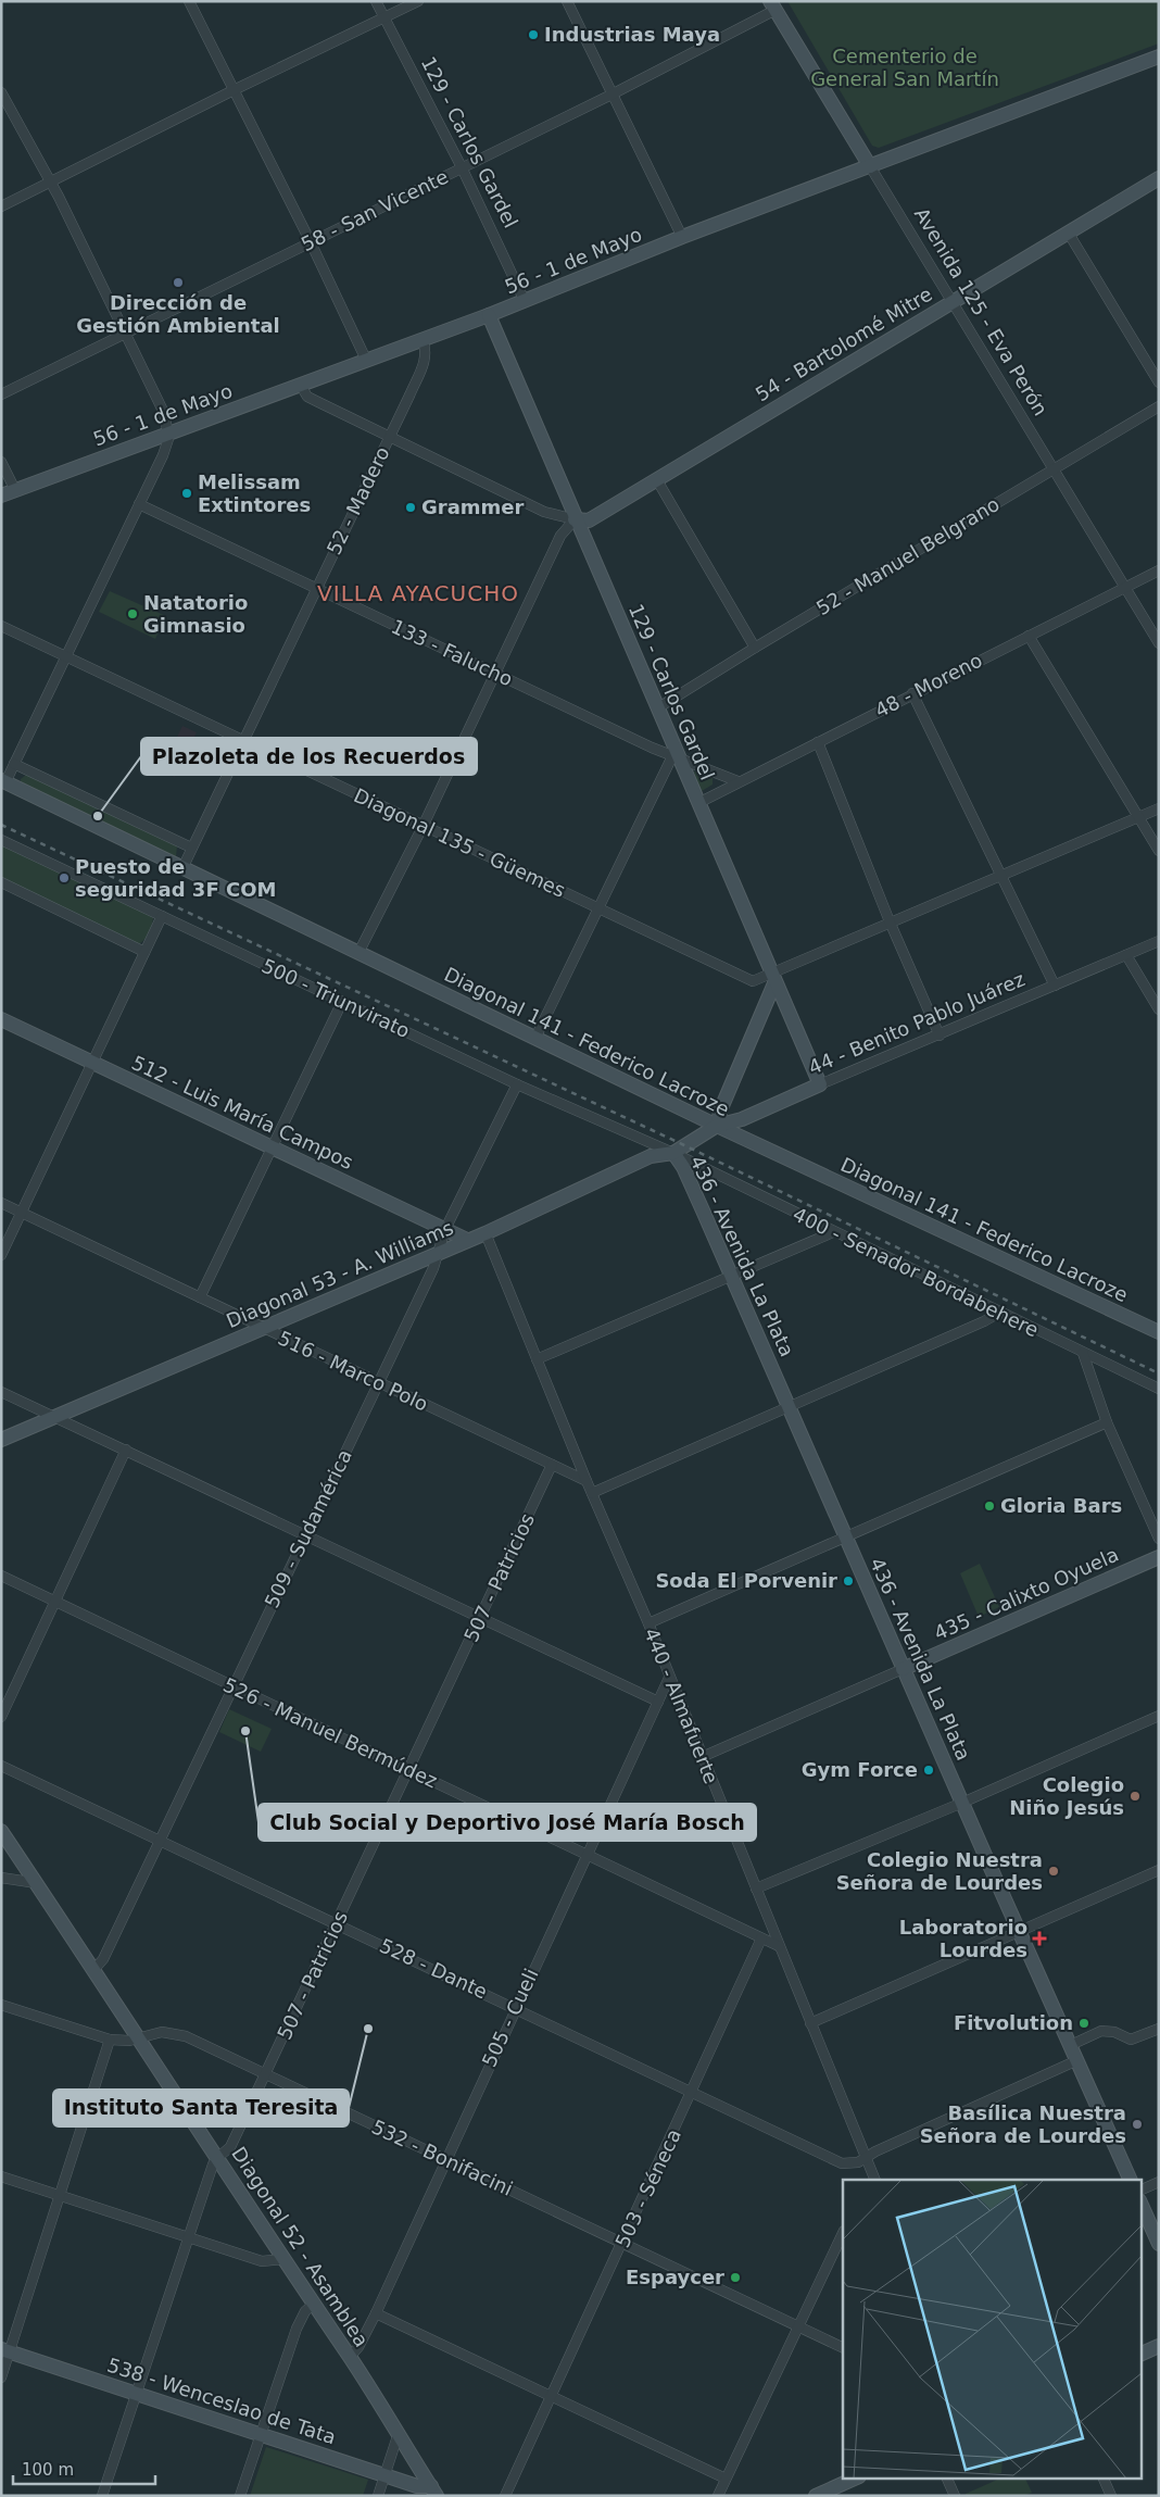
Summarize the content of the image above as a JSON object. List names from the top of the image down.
{
  "streets": {
    "street": [
      "129 - Carlos Gardel",
      "58 - San Vicente",
      "56 - 1 de Mayo",
      "Avenida 125 - Eva Perón",
      "54 - Bartolomé Mitre",
      "52 - Madero",
      "52 - Manuel Belgrano",
      "133 - Falucho",
      "48 - Moreno",
      "Diagonal 135 - Güemes",
      "500 - Triunvirato",
      "44 - Benito Pablo Juárez",
      "Diagonal 141 - Federico Lacroze",
      "512 - Luis María Campos",
      "436 - Avenida La Plata",
      "400 - Senador Bordabehere",
      "Diagonal 53 - A. Williams",
      "516 - Marco Polo",
      "509 - Sudamérica",
      "507 - Patricios",
      "435 - Calixto Oyuela",
      "440 - Almafuerte",
      "526 - Manuel Bermúdez",
      "528 - Dante",
      "505 - Cueli",
      "532 - Bonifacini",
      "503 - Séneca",
      "Diagonal 52 - Asamblea",
      "538 - Wenceslao de Tata"
    ]
  },
  "crossings": [
    ["129 - Carlos Gardel", "58 - San Vicente"],
    ["129 - Carlos Gardel", "56 - 1 de Mayo"],
    ["129 - Carlos Gardel", "54 - Bartolomé Mitre"],
    ["129 - Carlos Gardel", "52 - Manuel Belgrano"],
    ["129 - Carlos Gardel", "133 - Falucho"],
    ["129 - Carlos Gardel", "48 - Moreno"],
    ["129 - Carlos Gardel", "Diagonal 135 - Güemes"],
    ["129 - Carlos Gardel", "44 - Benito Pablo Juárez"],
    ["58 - San Vicente", "Avenida 125 - Eva Perón"],
    ["56 - 1 de Mayo", "Avenida 125 - Eva Perón"],
    ["56 - 1 de Mayo", "52 - Madero"],
    ["Avenida 125 - Eva Perón", "54 - Bartolomé Mitre"],
    ["Avenida 125 - Eva Perón", "52 - Manuel Belgrano"],
    ["Avenida 125 - Eva Perón", "48 - Moreno"],
    ["52 - Madero", "133 - Falucho"],
    ["52 - Madero", "Diagonal 135 - Güemes"],
    ["52 - Madero", "Diagonal 141 - Federico Lacroze"],
    ["133 - Falucho", "48 - Moreno"],
    ["500 - Triunvirato", "44 - Benito Pablo Juárez"],
    ["500 - Triunvirato", "436 - Avenida La Plata"],
    ["500 - Triunvirato", "400 - Senador Bordabehere"],
    ["500 - Triunvirato", "Diagonal 53 - A. Williams"],
    ["500 - Triunvirato", "509 - Sudamérica"],
    ["44 - Benito Pablo Juárez", "Diagonal 141 - Federico Lacroze"],
    ["44 - Benito Pablo Juárez", "436 - Avenida La Plata"],
    ["44 - Benito Pablo Juárez", "400 - Senador Bordabehere"],
    ["44 - Benito Pablo Juárez", "Diagonal 53 - A. Williams"],
    ["512 - Luis María Campos", "Diagonal 53 - A. Williams"],
    ["512 - Luis María Campos", "509 - Sudamérica"],
    ["436 - Avenida La Plata", "400 - Senador Bordabehere"],
    ["436 - Avenida La Plata", "Diagonal 53 - A. Williams"],
    ["436 - Avenida La Plata", "435 - Calixto Oyuela"],
    ["436 - Avenida La Plata", "528 - Dante"],
    ["400 - Senador Bordabehere", "Diagonal 53 - A. Williams"],
    ["Diagonal 53 - A. Williams", "516 - Marco Polo"],
    ["Diagonal 53 - A. Williams", "509 - Sudamérica"],
    ["Diagonal 53 - A. Williams", "440 - Almafuerte"],
    ["516 - Marco Polo", "509 - Sudamérica"],
    ["516 - Marco Polo", "507 - Patricios"],
    ["516 - Marco Polo", "440 - Almafuerte"],
    ["509 - Sudamérica", "526 - Manuel Bermúdez"],
    ["509 - Sudamérica", "528 - Dante"],
    ["509 - Sudamérica", "Diagonal 52 - Asamblea"],
    ["507 - Patricios", "526 - Manuel Bermúdez"],
    ["507 - Patricios", "528 - Dante"],
    ["507 - Patricios", "532 - Bonifacini"],
    ["507 - Patricios", "Diagonal 52 - Asamblea"],
    ["507 - Patricios", "538 - Wenceslao de Tata"],
    ["435 - Calixto Oyuela", "440 - Almafuerte"],
    ["440 - Almafuerte", "526 - Manuel Bermúdez"],
    ["440 - Almafuerte", "528 - Dante"],
    ["440 - Almafuerte", "505 - Cueli"],
    ["526 - Manuel Bermúdez", "505 - Cueli"],
    ["526 - Manuel Bermúdez", "503 - Séneca"],
    ["528 - Dante", "505 - Cueli"],
    ["528 - Dante", "503 - Séneca"],
    ["505 - Cueli", "532 - Bonifacini"],
    ["505 - Cueli", "Diagonal 52 - Asamblea"],
    ["532 - Bonifacini", "503 - Séneca"],
    ["532 - Bonifacini", "Diagonal 52 - Asamblea"],
    ["Diagonal 52 - Asamblea", "538 - Wenceslao de Tata"]
  ],
  "districts": ["VILLA AYACUCHO"],
  "parks": ["Cementerio de General San Martín"],
  "places": {
    "other": [
      "Industrias Maya",
      "Dirección de Gestión Ambiental",
      "Melissam Extintores",
      "Grammer",
      "Natatorio Gimnasio",
      "Plazoleta de los Recuerdos",
      "Puesto de seguridad 3F COM",
      "Gloria Bars",
      "Soda El Porvenir",
      "Club Social y Deportivo José María Bosch",
      "Gym Force",
      "Colegio Niño Jesús",
      "Colegio Nuestra Señora de Lourdes",
      "Fitvolution",
      "Instituto Santa Teresita",
      "Basílica Nuestra Señora de Lourdes",
      "Espaycer"
    ],
    "health": ["Laboratorio Lourdes"]
  },
  "scale_bar": "100 m"
}
